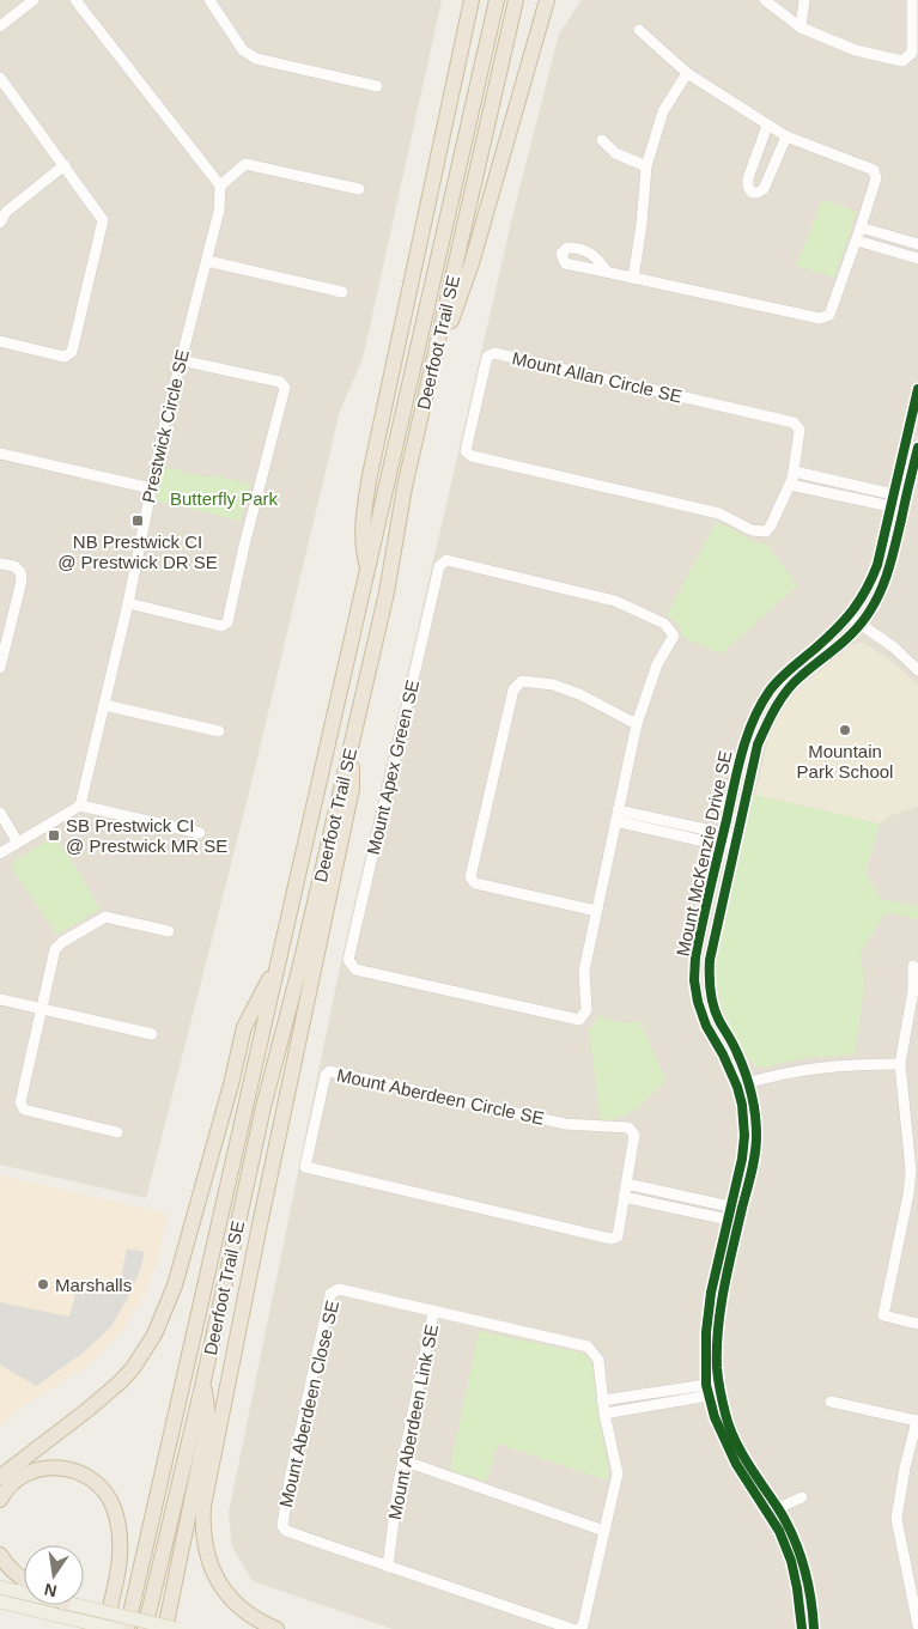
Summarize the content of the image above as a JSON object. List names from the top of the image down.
{
  "streets": {
    "highway": ["Deerfoot Trail SE"],
    "street": [
      "Mount Allan Circle SE",
      "Prestwick Circle SE",
      "Mount Apex Green SE",
      "Mount McKenzie Drive SE",
      "Mount Aberdeen Circle SE",
      "Mount Aberdeen Close SE",
      "Mount Aberdeen Link SE"
    ]
  },
  "crossings": [
    ["Mount Aberdeen Close SE", "Mount Aberdeen Link SE"]
  ],
  "parks": ["Butterfly Park"],
  "places": {
    "transit": ["NB Prestwick CI @ Prestwick DR SE", "SB Prestwick CI @ Prestwick MR SE"],
    "other": ["Mountain Park School", "Marshalls"]
  },
  "north": "bottom"
}
